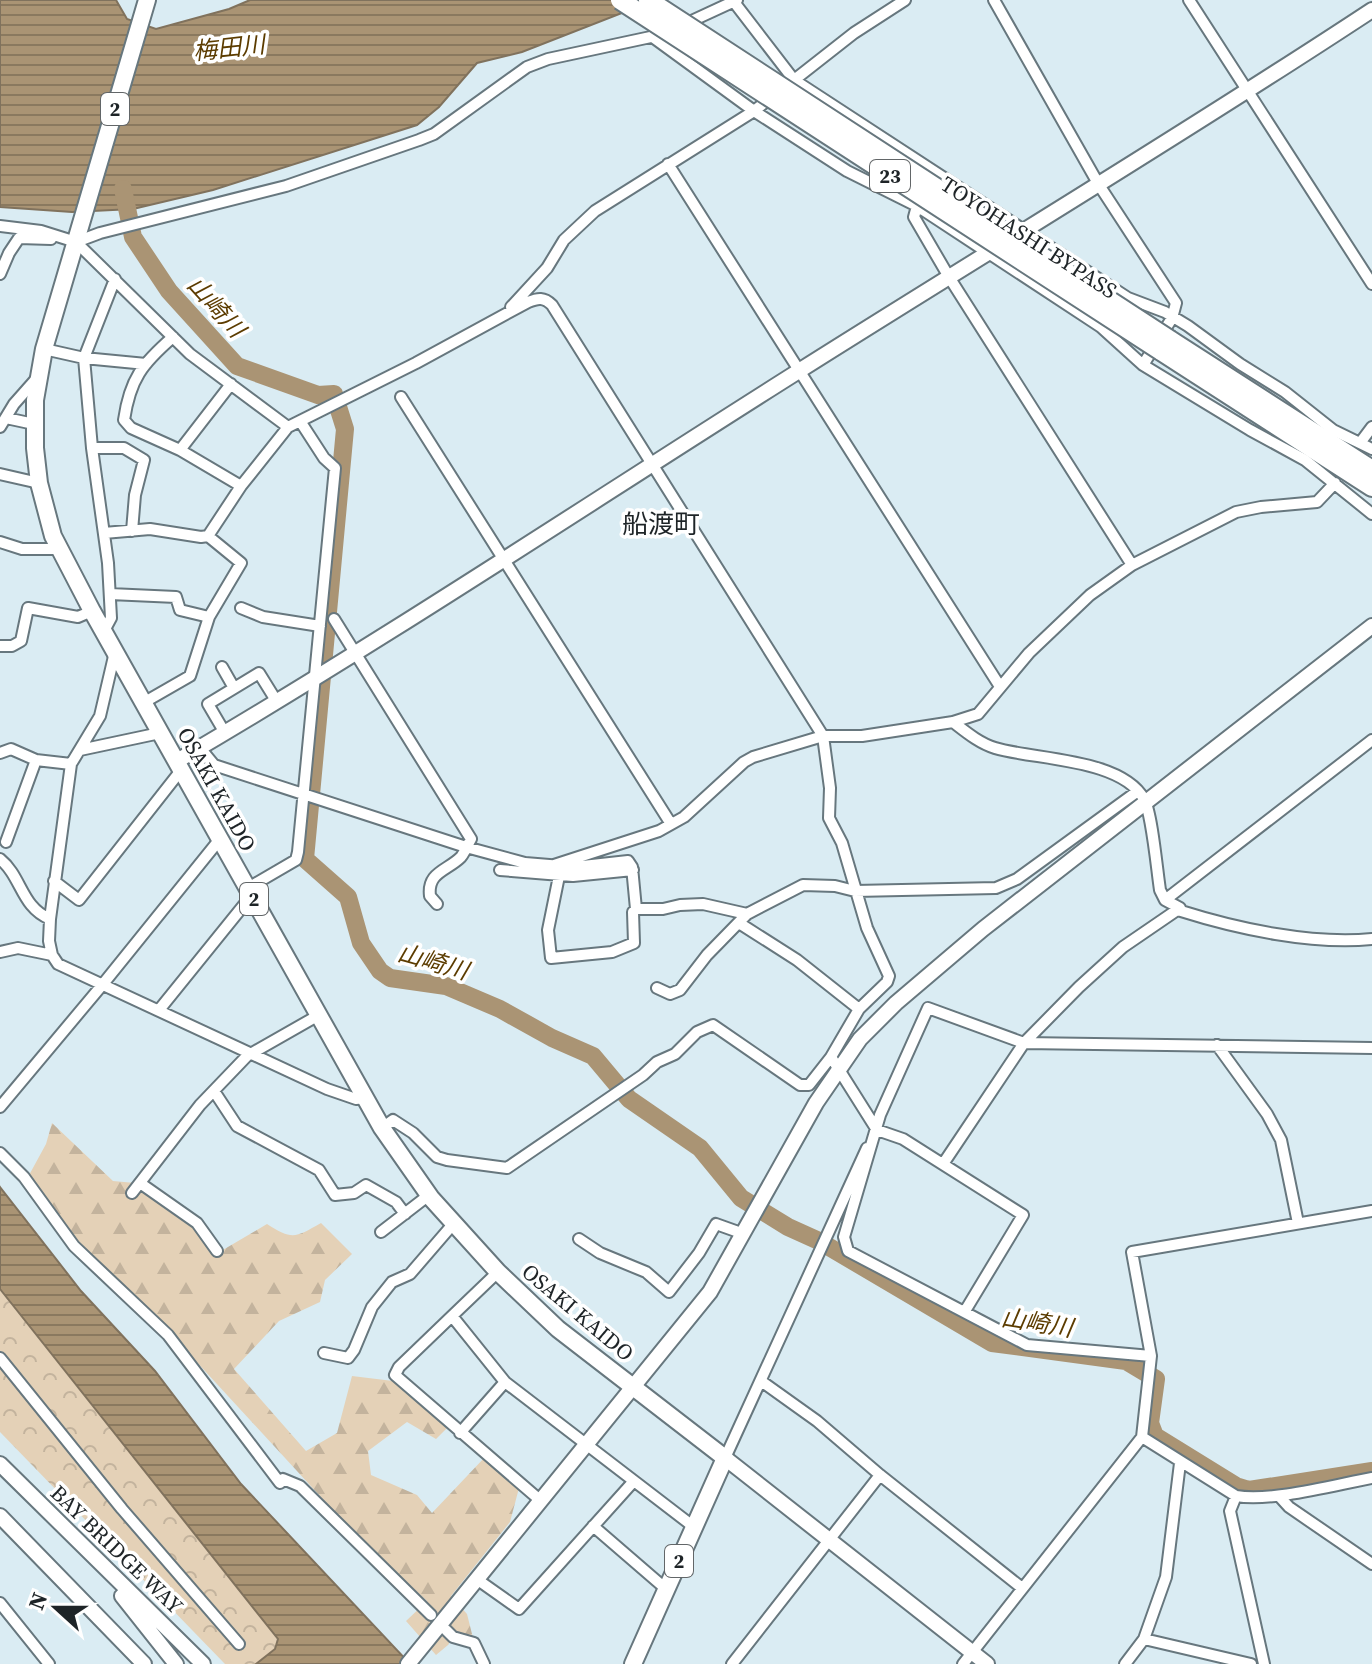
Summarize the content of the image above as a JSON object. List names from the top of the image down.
{
  "streets": {
    "highway": ["23", "TOYOHASHI BYPASS"],
    "main road": ["2", "OSAKI KAIDO"],
    "street": ["BAY BRIDGE WAY"]
  },
  "crossings": [
    ["2", "OSAKI KAIDO"]
  ],
  "districts": ["船渡町"],
  "water": ["梅田川", "山崎川"],
  "north": "left"
}
